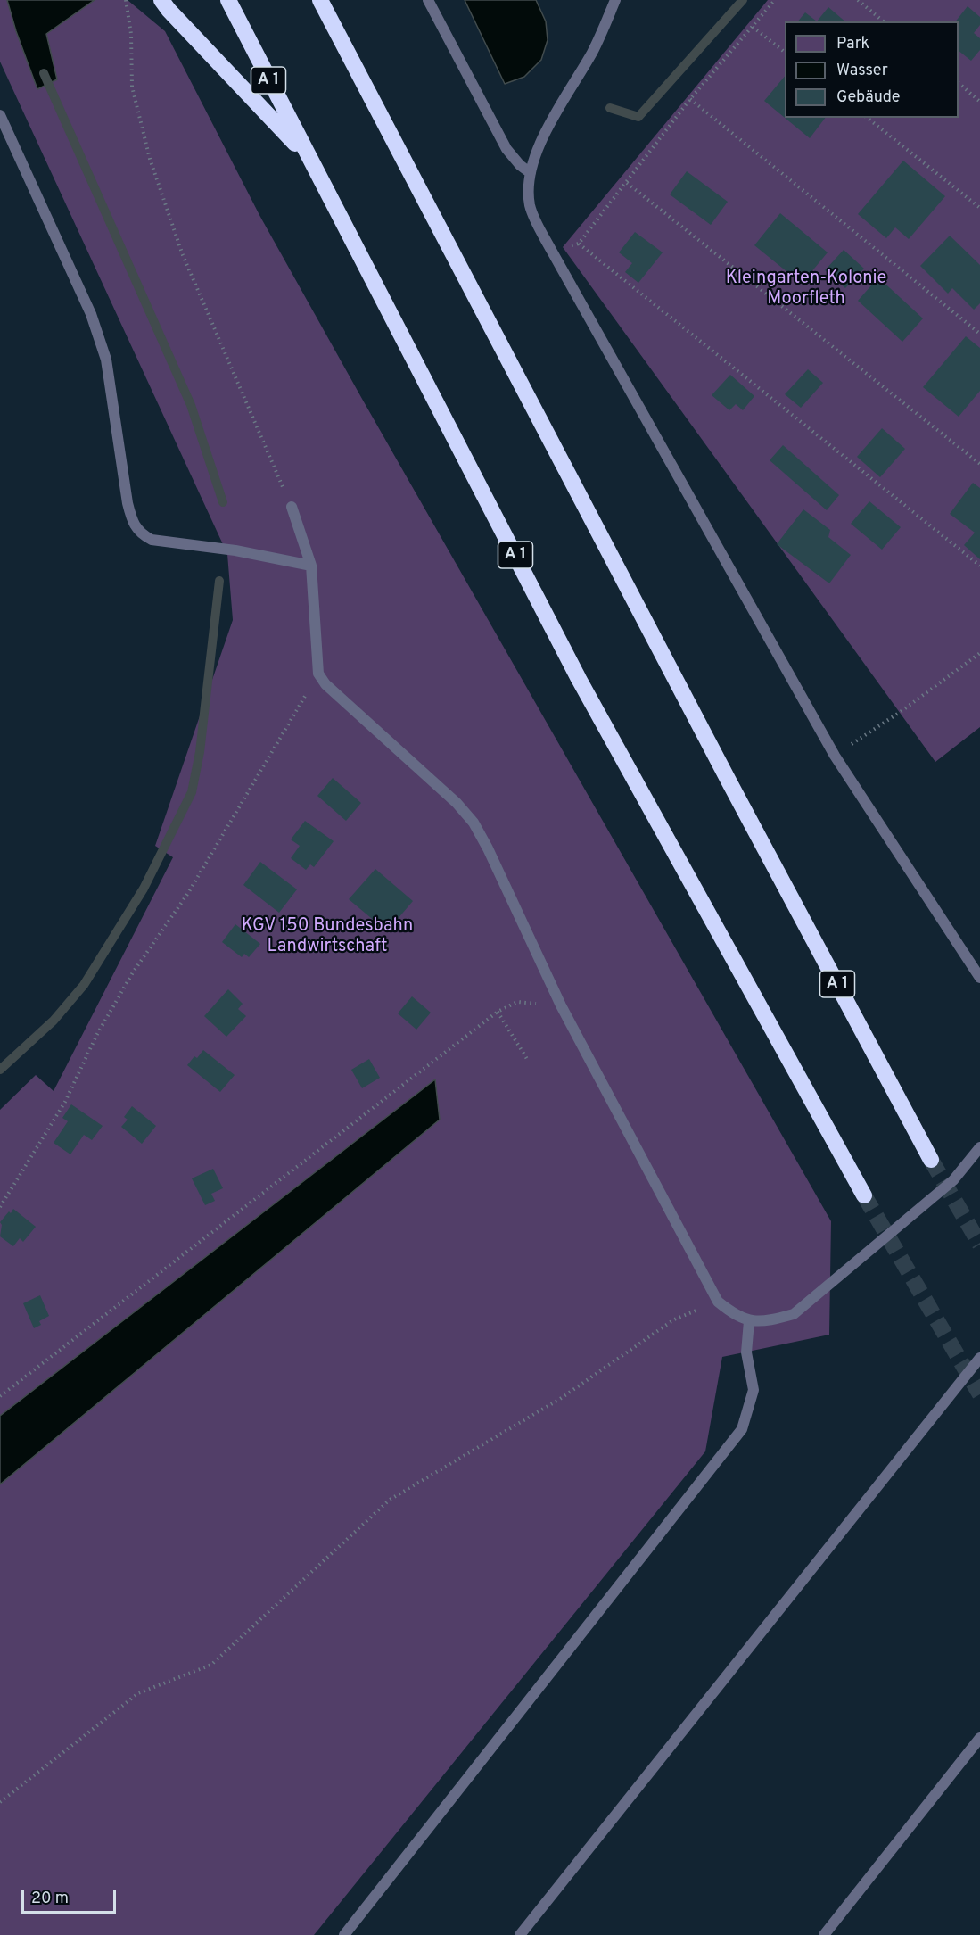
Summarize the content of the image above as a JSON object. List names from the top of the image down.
{
  "streets": {
    "highway": ["A 1"]
  },
  "parks": ["Kleingarten-Kolonie Moorfleth", "KGV 150 Bundesbahn Landwirtschaft"],
  "legend": ["Park", "Wasser", "Gebäude"],
  "scale_bar": "20 m"
}
